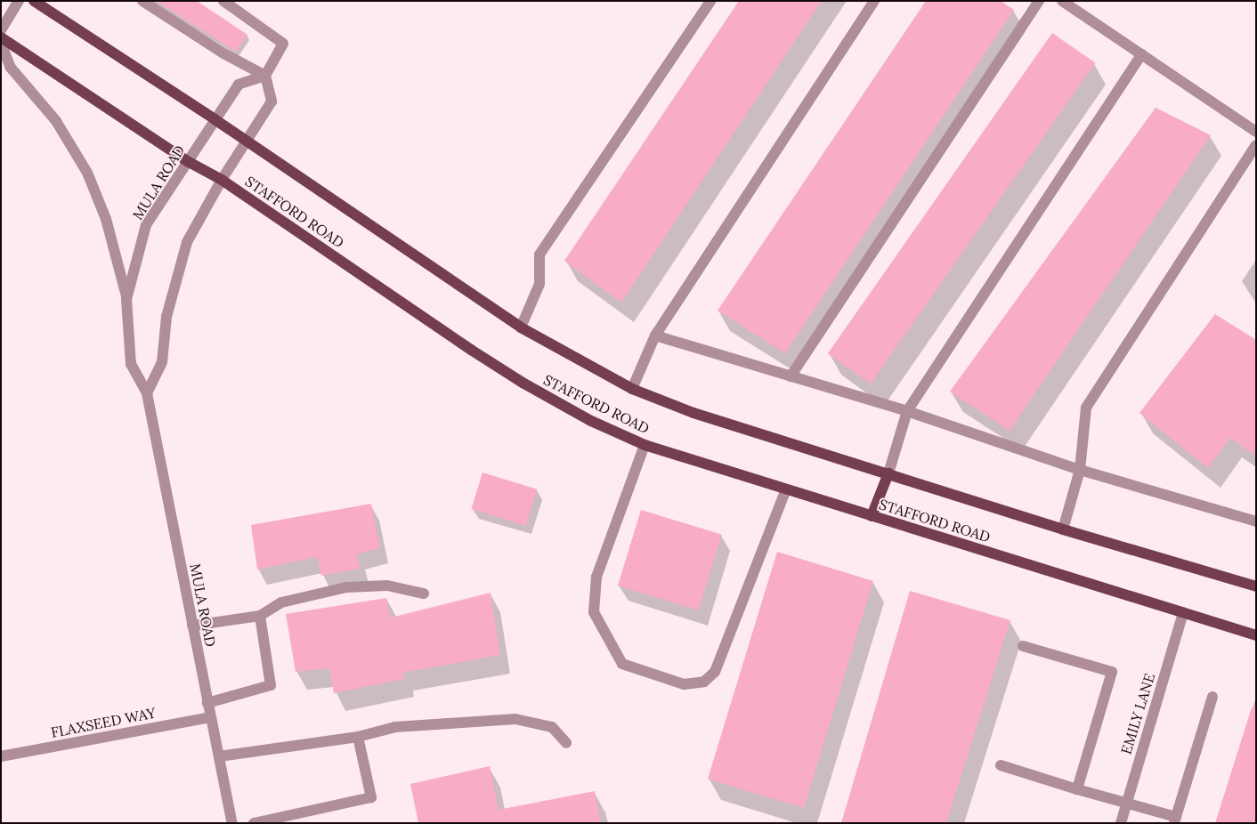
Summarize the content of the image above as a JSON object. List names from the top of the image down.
{
  "streets": {
    "main road": ["STAFFORD ROAD"],
    "street": ["MULA ROAD", "EMILY LANE", "FLAXSEED WAY"]
  },
  "crossings": [
    ["MULA ROAD", "STAFFORD ROAD"],
    ["MULA ROAD", "FLAXSEED WAY"],
    ["STAFFORD ROAD", "EMILY LANE"]
  ]
}
